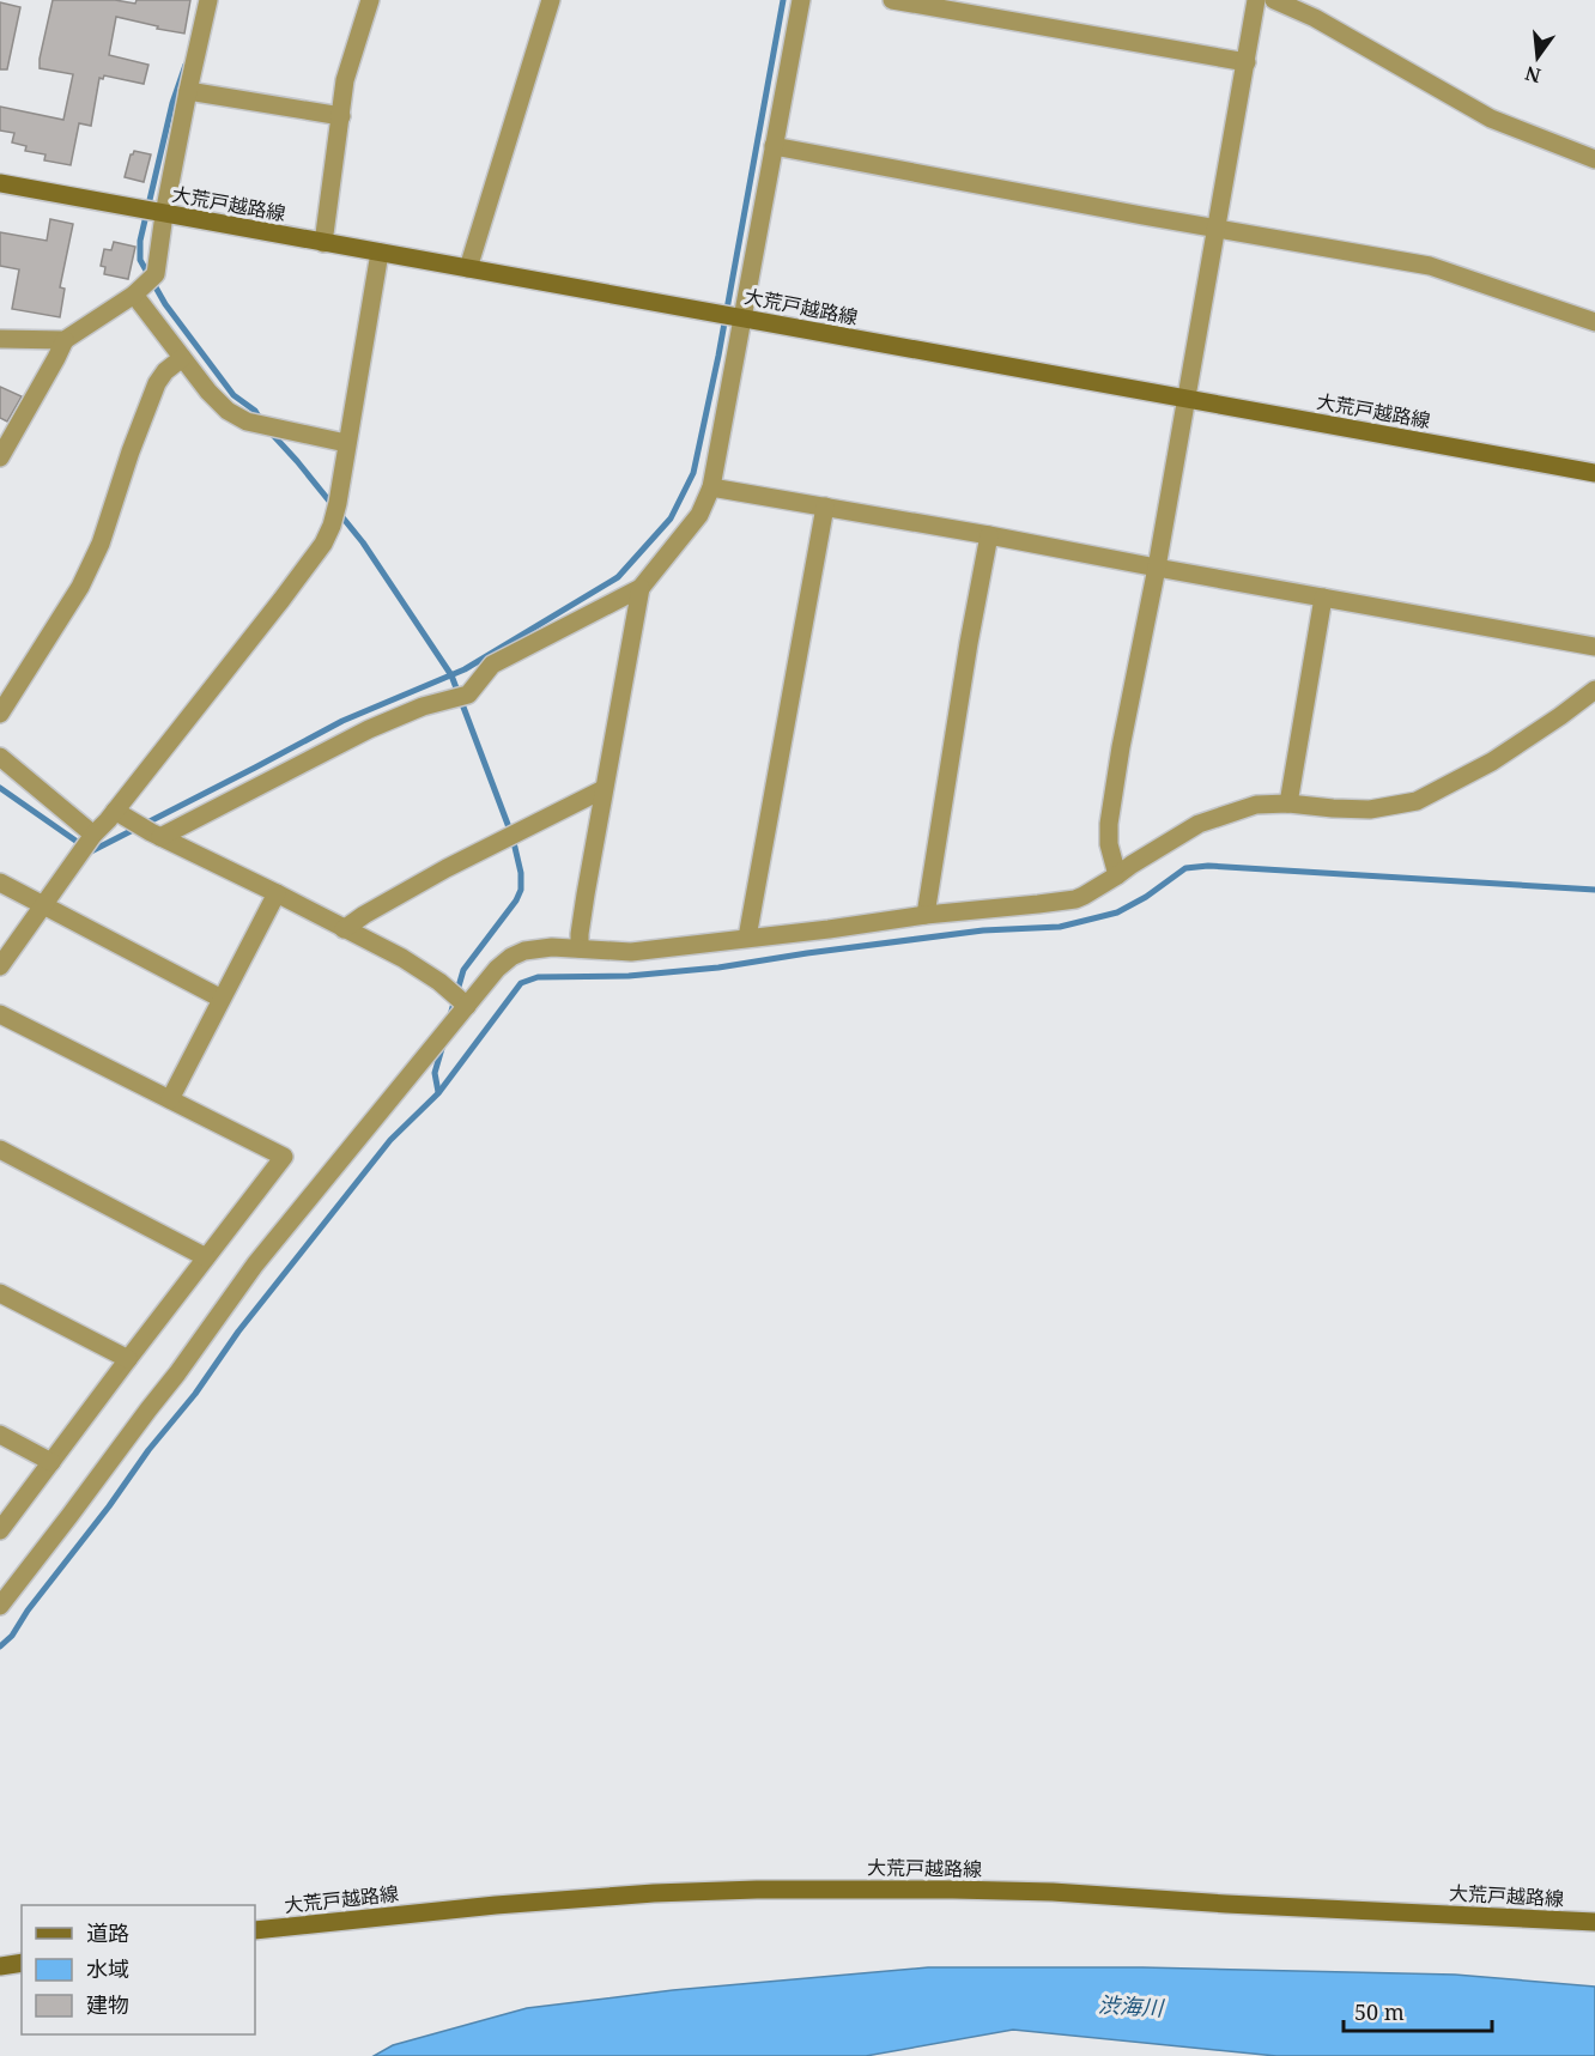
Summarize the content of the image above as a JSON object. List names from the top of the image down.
{
  "streets": {
    "main road": ["大荒戸越路線"]
  },
  "water": ["渋海川"],
  "legend": ["道路", "水域", "建物"],
  "scale_bar": "50 m",
  "north": "bottom"
}
